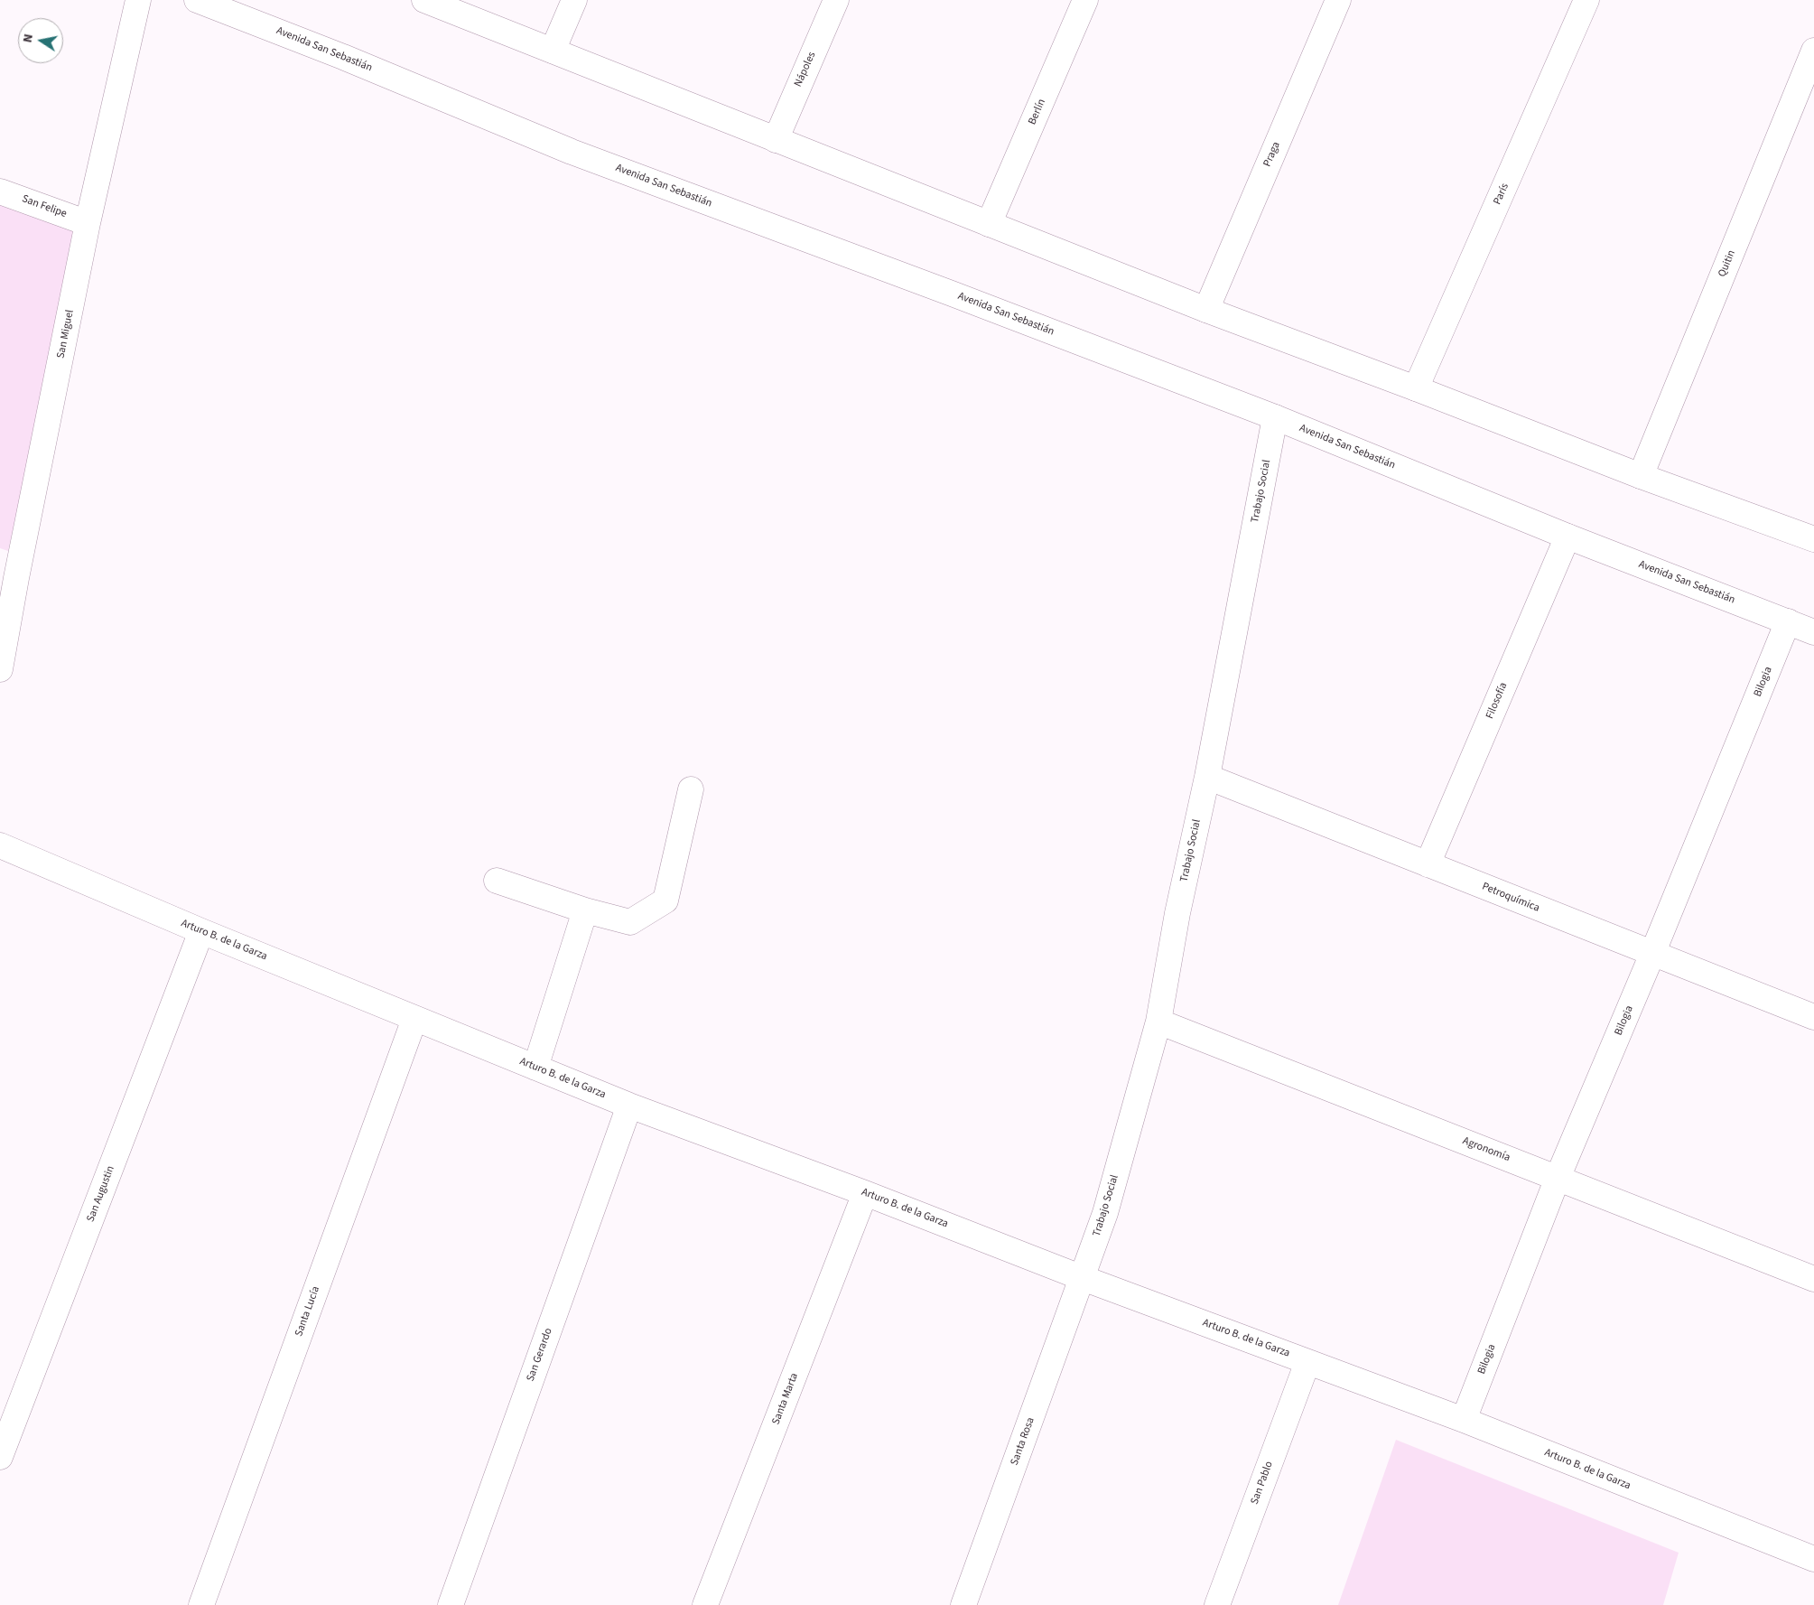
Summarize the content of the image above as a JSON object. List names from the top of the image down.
{
  "streets": {
    "street": [
      "Avenida San Sebastián",
      "Nápoles",
      "Berlín",
      "Praga",
      "París",
      "San Felipe",
      "Quitin",
      "San Miguel",
      "Trabajo Social",
      "Bilogia",
      "Filosofía",
      "Petroquímica",
      "Arturo B. de la Garza",
      "Agronomía",
      "San Augustin",
      "Santa Lucía",
      "San Gerardo",
      "Santa Marta",
      "Santa Rosa",
      "San Pablo"
    ]
  },
  "crossings": [
    ["Avenida San Sebastián", "Trabajo Social"],
    ["Avenida San Sebastián", "Bilogia"],
    ["Avenida San Sebastián", "Filosofía"],
    ["San Felipe", "San Miguel"],
    ["Trabajo Social", "Petroquímica"],
    ["Trabajo Social", "Arturo B. de la Garza"],
    ["Trabajo Social", "Agronomía"],
    ["Trabajo Social", "Santa Rosa"],
    ["Bilogia", "Petroquímica"],
    ["Bilogia", "Arturo B. de la Garza"],
    ["Bilogia", "Agronomía"],
    ["Filosofía", "Petroquímica"],
    ["Arturo B. de la Garza", "San Augustin"],
    ["Arturo B. de la Garza", "Santa Lucía"],
    ["Arturo B. de la Garza", "San Gerardo"],
    ["Arturo B. de la Garza", "Santa Marta"],
    ["Arturo B. de la Garza", "Santa Rosa"],
    ["Arturo B. de la Garza", "San Pablo"]
  ],
  "north": "left"
}
